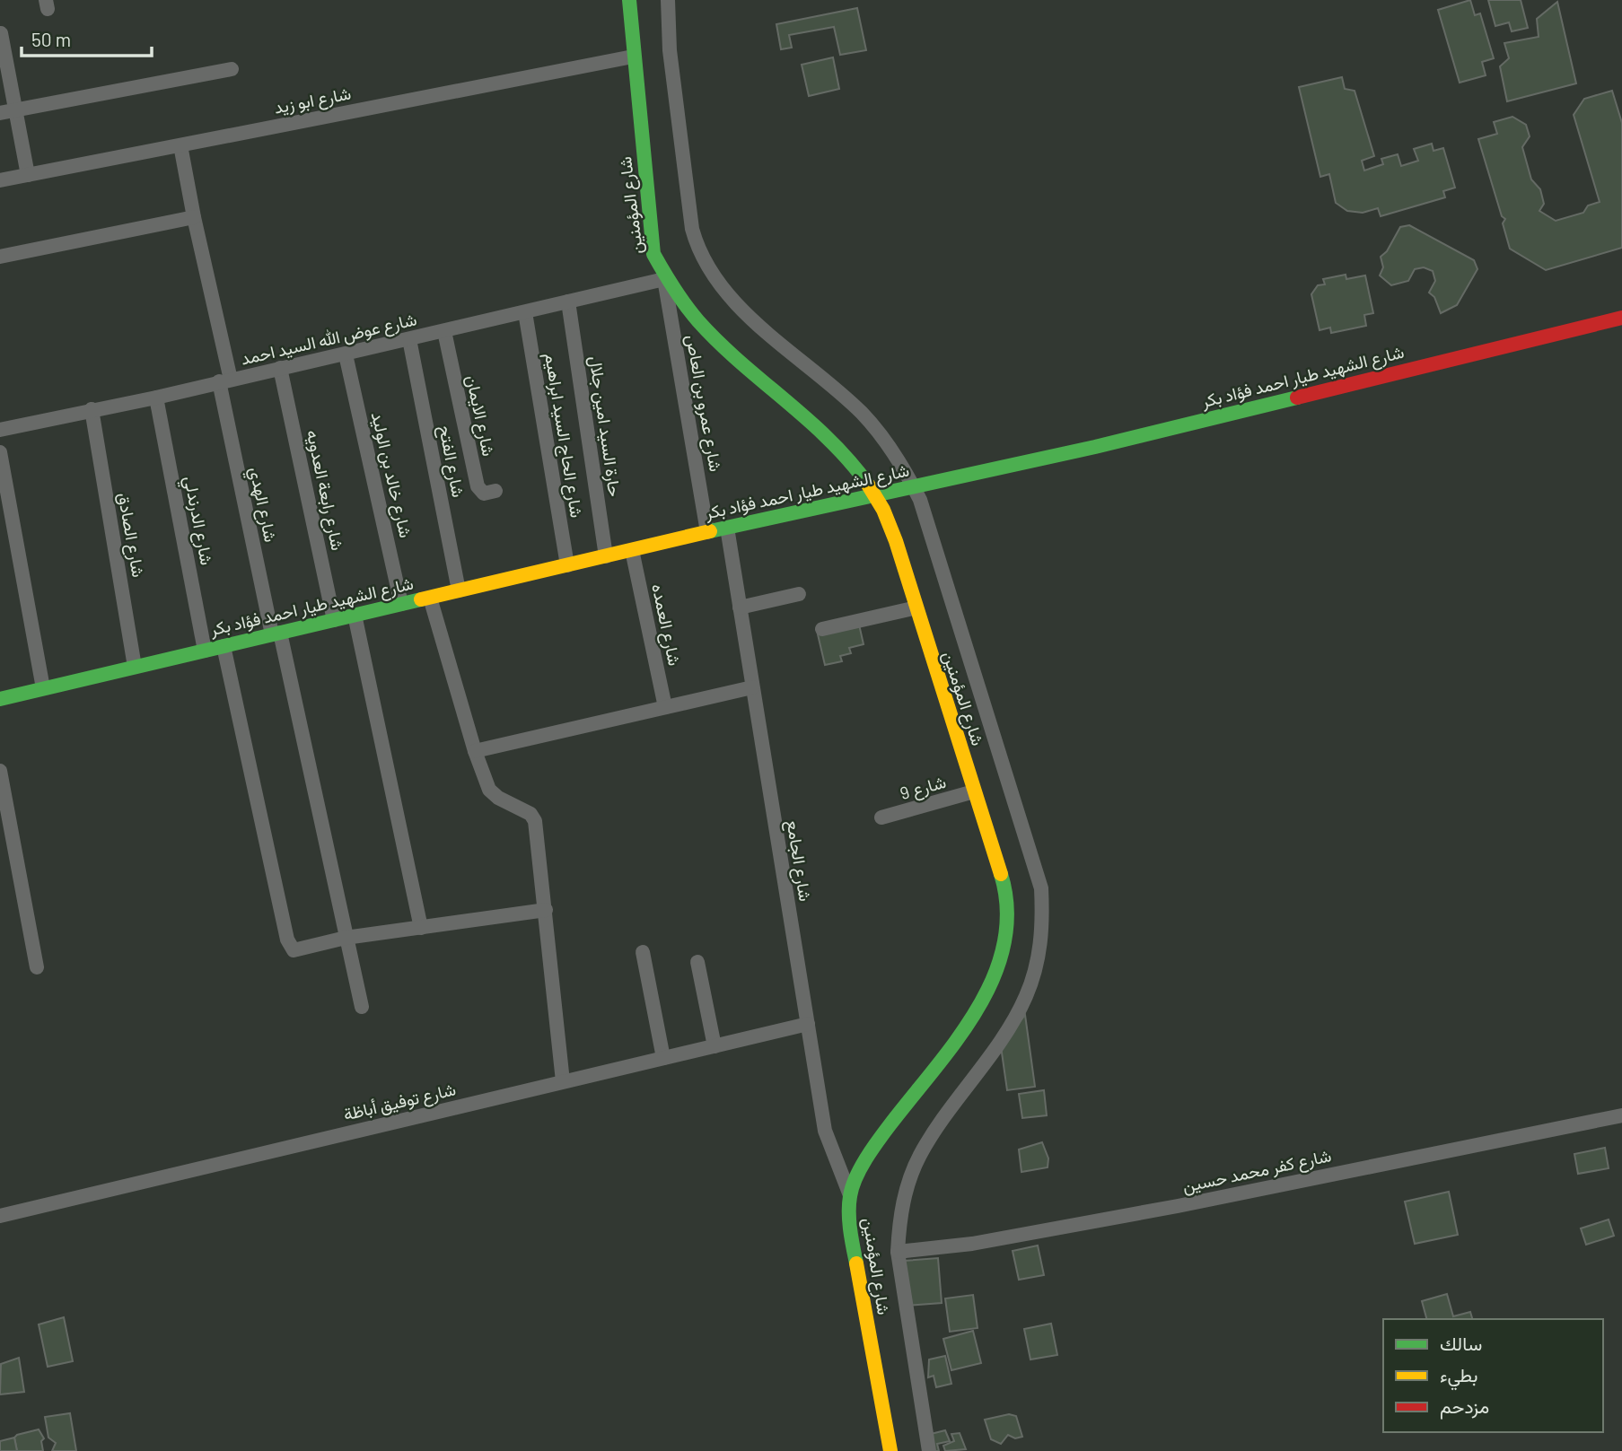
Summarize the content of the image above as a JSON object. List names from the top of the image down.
{
  "streets": {
    "street": [
      "شارع ابو زيد",
      "شارع المؤمنين",
      "شارع عوض الله السيد احمد",
      "شارع الشهيد طيار احمد فؤاد بكر",
      "شارع عمرو بن العاص",
      "شارع الايمان",
      "حارة السيد امين جلال",
      "شارع الحاج السيد ابراهيم",
      "شارع الفتح",
      "شارع خالد بن الوليد",
      "شارع رابعة العدويه",
      "شارع الهدي",
      "شارع الدرندلي",
      "شارع الصادق",
      "شارع العمده",
      "شارع 9",
      "شارع الجامع",
      "شارع توفيق أباظة",
      "شارع كفر محمد حسين"
    ]
  },
  "crossings": [
    ["شارع ابو زيد", "شارع المؤمنين"],
    ["شارع ابو زيد", "شارع الهدي"],
    ["شارع المؤمنين", "شارع عوض الله السيد احمد"],
    ["شارع المؤمنين", "شارع الشهيد طيار احمد فؤاد بكر"],
    ["شارع المؤمنين", "شارع عمرو بن العاص"],
    ["شارع المؤمنين", "شارع 9"],
    ["شارع المؤمنين", "شارع الجامع"],
    ["شارع المؤمنين", "شارع كفر محمد حسين"],
    ["شارع عوض الله السيد احمد", "شارع عمرو بن العاص"],
    ["شارع عوض الله السيد احمد", "شارع الايمان"],
    ["شارع عوض الله السيد احمد", "حارة السيد امين جلال"],
    ["شارع عوض الله السيد احمد", "شارع الحاج السيد ابراهيم"],
    ["شارع عوض الله السيد احمد", "شارع الفتح"],
    ["شارع عوض الله السيد احمد", "شارع خالد بن الوليد"],
    ["شارع عوض الله السيد احمد", "شارع رابعة العدويه"],
    ["شارع عوض الله السيد احمد", "شارع الهدي"],
    ["شارع عوض الله السيد احمد", "شارع الدرندلي"],
    ["شارع عوض الله السيد احمد", "شارع الصادق"],
    ["شارع الشهيد طيار احمد فؤاد بكر", "شارع عمرو بن العاص"],
    ["شارع الشهيد طيار احمد فؤاد بكر", "حارة السيد امين جلال"],
    ["شارع الشهيد طيار احمد فؤاد بكر", "شارع الحاج السيد ابراهيم"],
    ["شارع الشهيد طيار احمد فؤاد بكر", "شارع الفتح"],
    ["شارع الشهيد طيار احمد فؤاد بكر", "شارع خالد بن الوليد"],
    ["شارع الشهيد طيار احمد فؤاد بكر", "شارع رابعة العدويه"],
    ["شارع الشهيد طيار احمد فؤاد بكر", "شارع الهدي"],
    ["شارع الشهيد طيار احمد فؤاد بكر", "شارع الدرندلي"],
    ["شارع الشهيد طيار احمد فؤاد بكر", "شارع الصادق"],
    ["شارع الشهيد طيار احمد فؤاد بكر", "شارع العمده"],
    ["شارع الشهيد طيار احمد فؤاد بكر", "شارع الجامع"],
    ["شارع الجامع", "شارع توفيق أباظة"]
  ],
  "legend": ["سالك", "بطيء", "مزدحم"],
  "scale_bar": "50 m"
}
